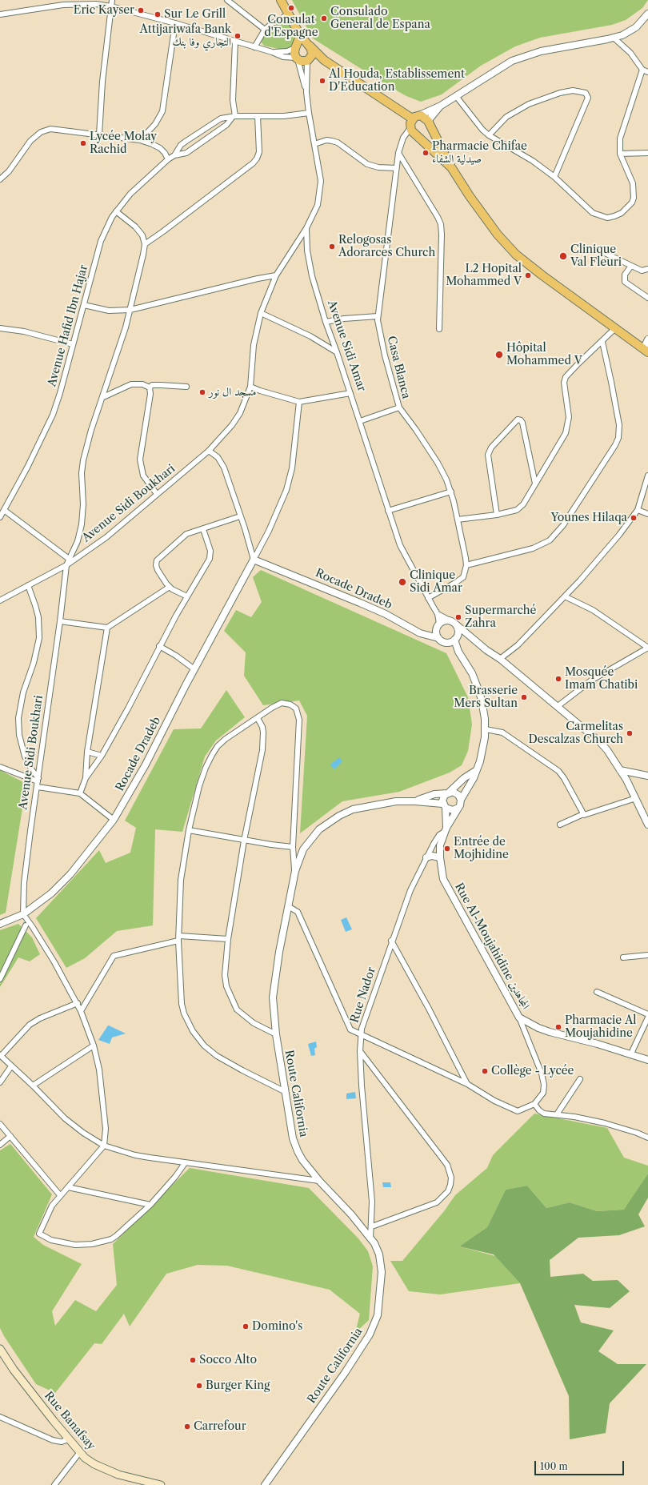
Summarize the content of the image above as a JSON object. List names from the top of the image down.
{
  "streets": {
    "main road": ["Rue Banafsay"],
    "street": [
      "Avenue Hafid Ibn Hajar",
      "Avenue Sidi Amar",
      "Casa Blanca",
      "Avenue Sidi Boukhari",
      "Rocade Dradeb",
      "Rue Al-Moujahidine المجاهدين",
      "Rue Nador",
      "Route California"
    ]
  },
  "crossings": [
    ["Avenue Sidi Amar", "Avenue Sidi Boukhari"],
    ["Avenue Sidi Boukhari", "Rocade Dradeb"],
    ["Rue Al-Moujahidine المجاهدين", "Rue Nador"],
    ["Rue Al-Moujahidine المجاهدين", "Route California"],
    ["Rue Nador", "Route California"]
  ],
  "places": [
    "Consulat d'Espagne",
    "Eric Kayser",
    "Sur Le Grill",
    "Consulado General de Espana",
    "Attijariwafa Bank التجاري وفا بنك",
    "Al Houda, Establissement D'Education",
    "Lycée Molay Rachid",
    "Pharmacie Chifae صيدلية الشفاء",
    "Relogosas Adorarces Church",
    "Clinique Val Fleuri",
    "L2 Hopital Mohammed V",
    "Hôpital Mohammed V",
    "مسجد ال نور",
    "Younes Hilaqa",
    "Clinique Sidi Amar",
    "Supermarché Zahra",
    "Mosquée Imam Chatibi",
    "Brasserie Mers Sultan",
    "Carmelitas Descalzas Church",
    "Entrée de Mojhidine",
    "Pharmacie Al Moujahidine",
    "Collège - Lycée",
    "Domino's",
    "Socco Alto",
    "Burger King",
    "Carrefour"
  ],
  "scale_bar": "100 m"
}
